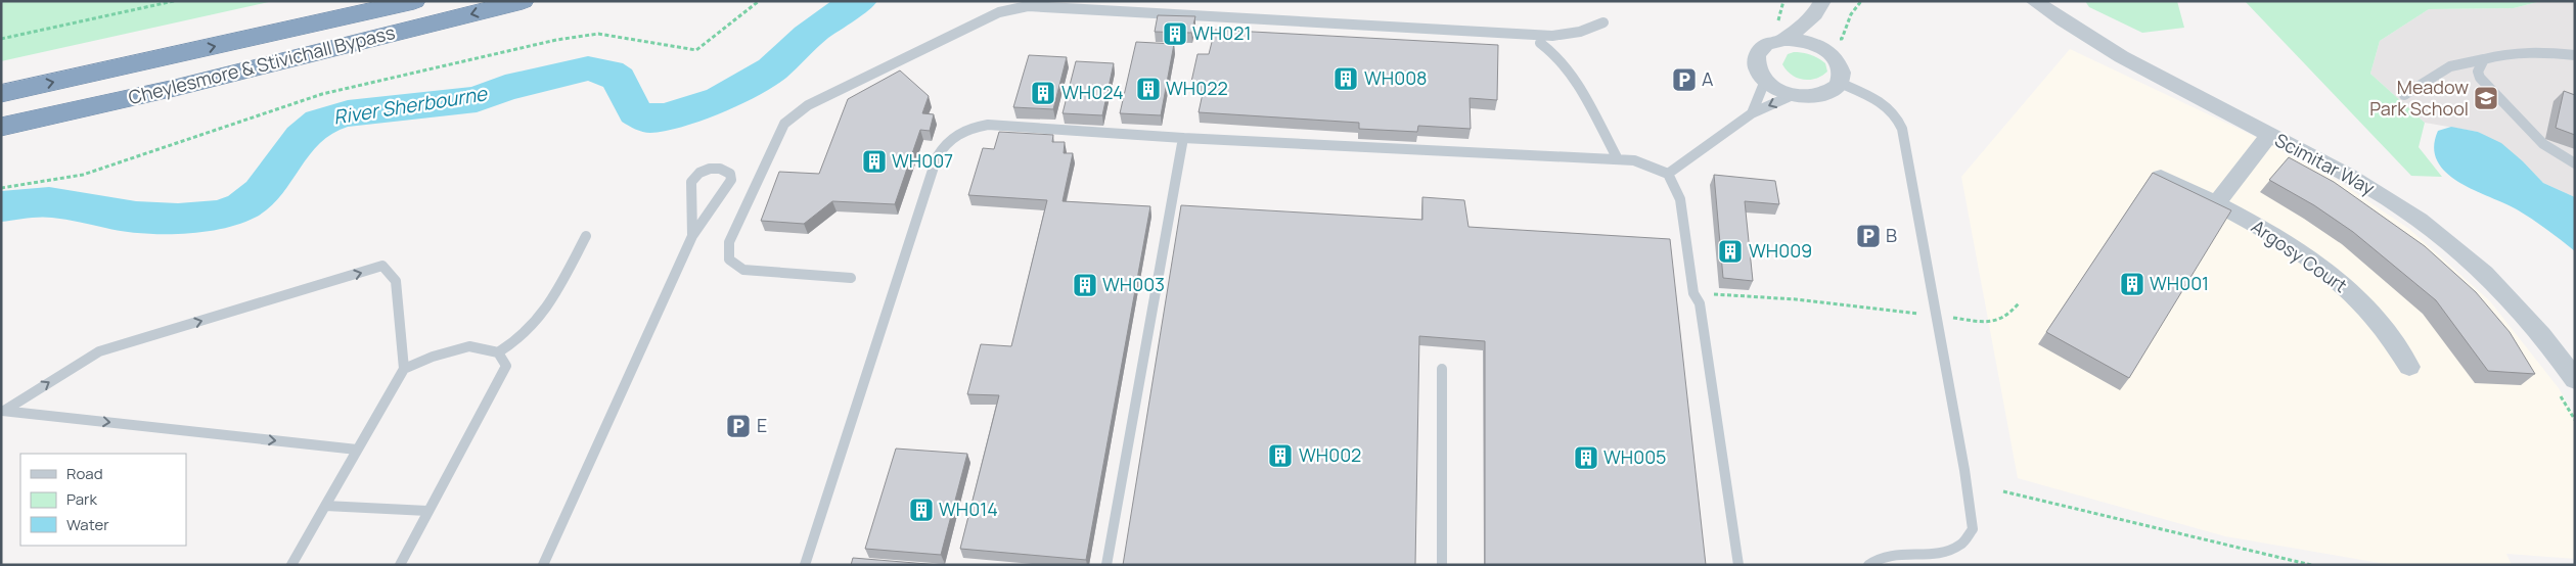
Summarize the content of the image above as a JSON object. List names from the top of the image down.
{
  "streets": {
    "highway": ["Cheylesmore & Stivichall Bypass"],
    "street": ["Scimitar Way", "Argosy Court"]
  },
  "water": ["River Sherbourne"],
  "places": {
    "building": [
      "WH021",
      "WH008",
      "WH022",
      "WH024",
      "WH007",
      "WH009",
      "WH001",
      "WH003",
      "WH002",
      "WH005",
      "WH014"
    ],
    "parking": ["A", "B", "E"],
    "school or university": ["Meadow Park School"]
  },
  "legend": ["Road", "Park", "Water"]
}
